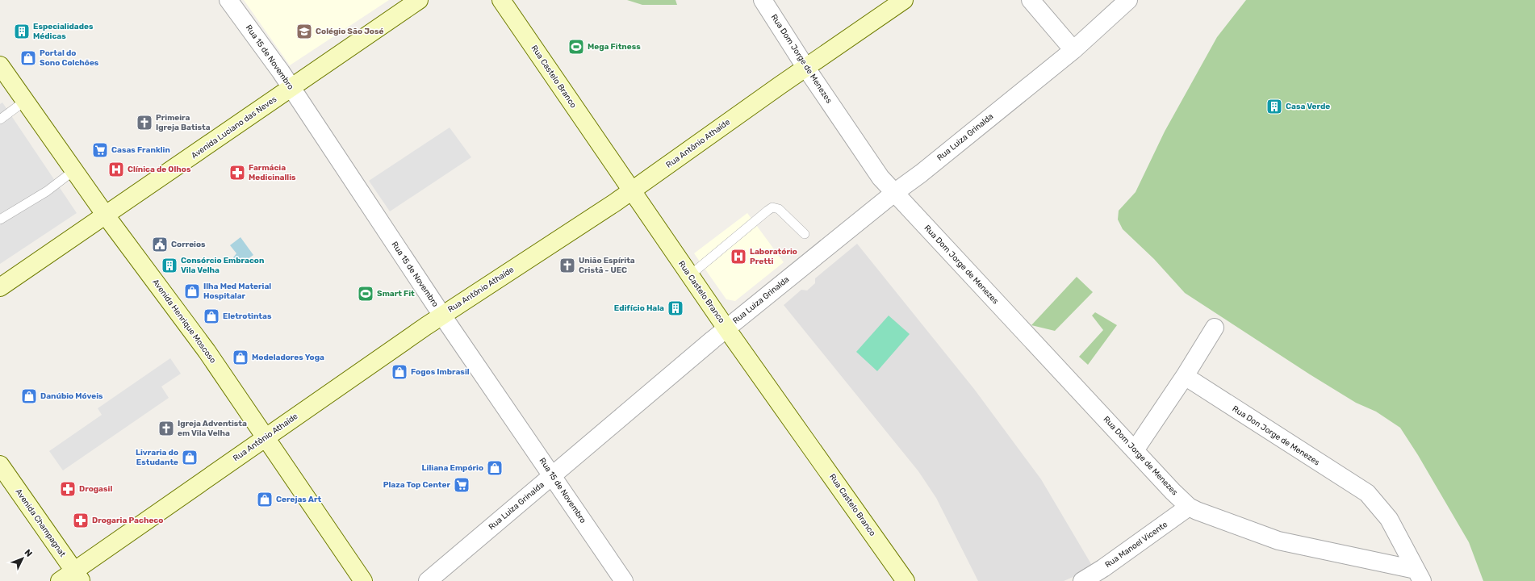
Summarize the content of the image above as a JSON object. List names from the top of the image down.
{
  "streets": {
    "main road": [
      "Rua Castelo Branco",
      "Avenida Luciano das Neves",
      "Rua Antônio Athaíde",
      "Avenida Henrique Moscoso",
      "Avenida Champagnat"
    ],
    "street": [
      "Rua 15 de Novembro",
      "Rua Dom Jorge de Menezes",
      "Rua Luiza Grinalda",
      "Rua Don Jorge de Menezes",
      "Rua Manoel Vicente"
    ]
  },
  "crossings": [
    ["Rua 15 de Novembro", "Avenida Luciano das Neves"],
    ["Rua 15 de Novembro", "Rua Luiza Grinalda"],
    ["Rua 15 de Novembro", "Rua Antônio Athaíde"],
    ["Rua Dom Jorge de Menezes", "Rua Luiza Grinalda"],
    ["Rua Dom Jorge de Menezes", "Rua Antônio Athaíde"],
    ["Rua Dom Jorge de Menezes", "Rua Don Jorge de Menezes"],
    ["Rua Dom Jorge de Menezes", "Rua Manoel Vicente"],
    ["Rua Castelo Branco", "Rua Luiza Grinalda"],
    ["Rua Castelo Branco", "Rua Antônio Athaíde"],
    ["Avenida Luciano das Neves", "Avenida Henrique Moscoso"],
    ["Rua Antônio Athaíde", "Avenida Henrique Moscoso"],
    ["Rua Antônio Athaíde", "Avenida Champagnat"],
    ["Rua Don Jorge de Menezes", "Rua Manoel Vicente"]
  ],
  "places": {
    "building": [
      "Especialidades Médicas",
      "Casa Verde",
      "Consórcio Embracon Vila Velha",
      "Edifício Hala"
    ],
    "school or university": ["Colégio São José"],
    "sports": ["Mega Fitness", "Smart Fit"],
    "shop": [
      "Portal do Sono Colchões",
      "Ilha Med Material Hospitalar",
      "Eletrotintas",
      "Modeladores Yoga",
      "Fogos Imbrasil",
      "Danúbio Móveis",
      "Livraria do Estudante",
      "Liliana Empório",
      "Cerejas Art"
    ],
    "church": ["Primeira Igreja Batista", "União Espírita Cristã - UEC", "Igreja Adventista em Vila Velha"],
    "supermarket": ["Casas Franklin", "Plaza Top Center"],
    "hospital": ["Clínica de Olhos", "Laboratório Pretti"],
    "pharmacy": ["Farmácia Medicinallis", "Drogasil", "Drogaria Pacheco"],
    "public building": ["Correios"]
  },
  "north": "top right"
}
